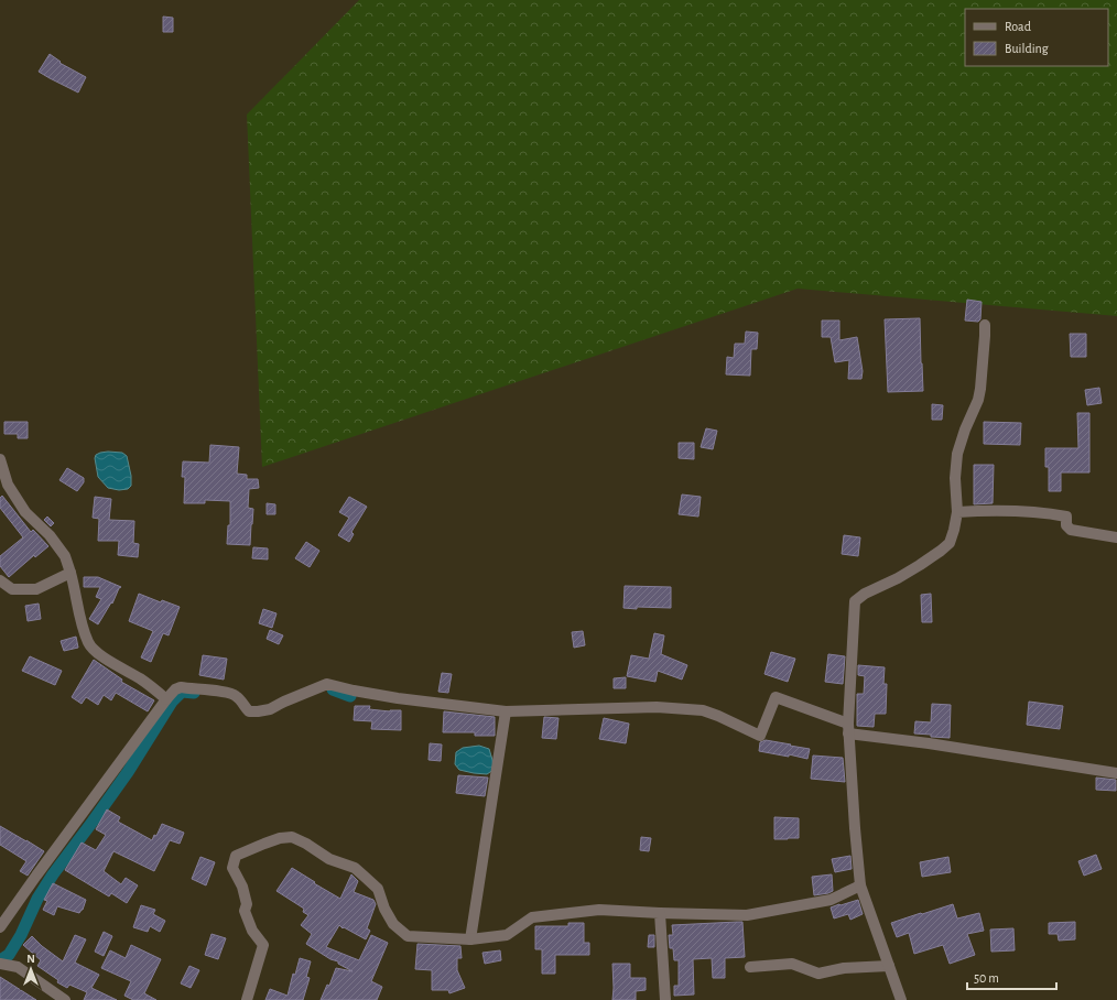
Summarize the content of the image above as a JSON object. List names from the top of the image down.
{
  "legend": ["Road", "Building"],
  "scale_bar": "50 m",
  "north": "top"
}
